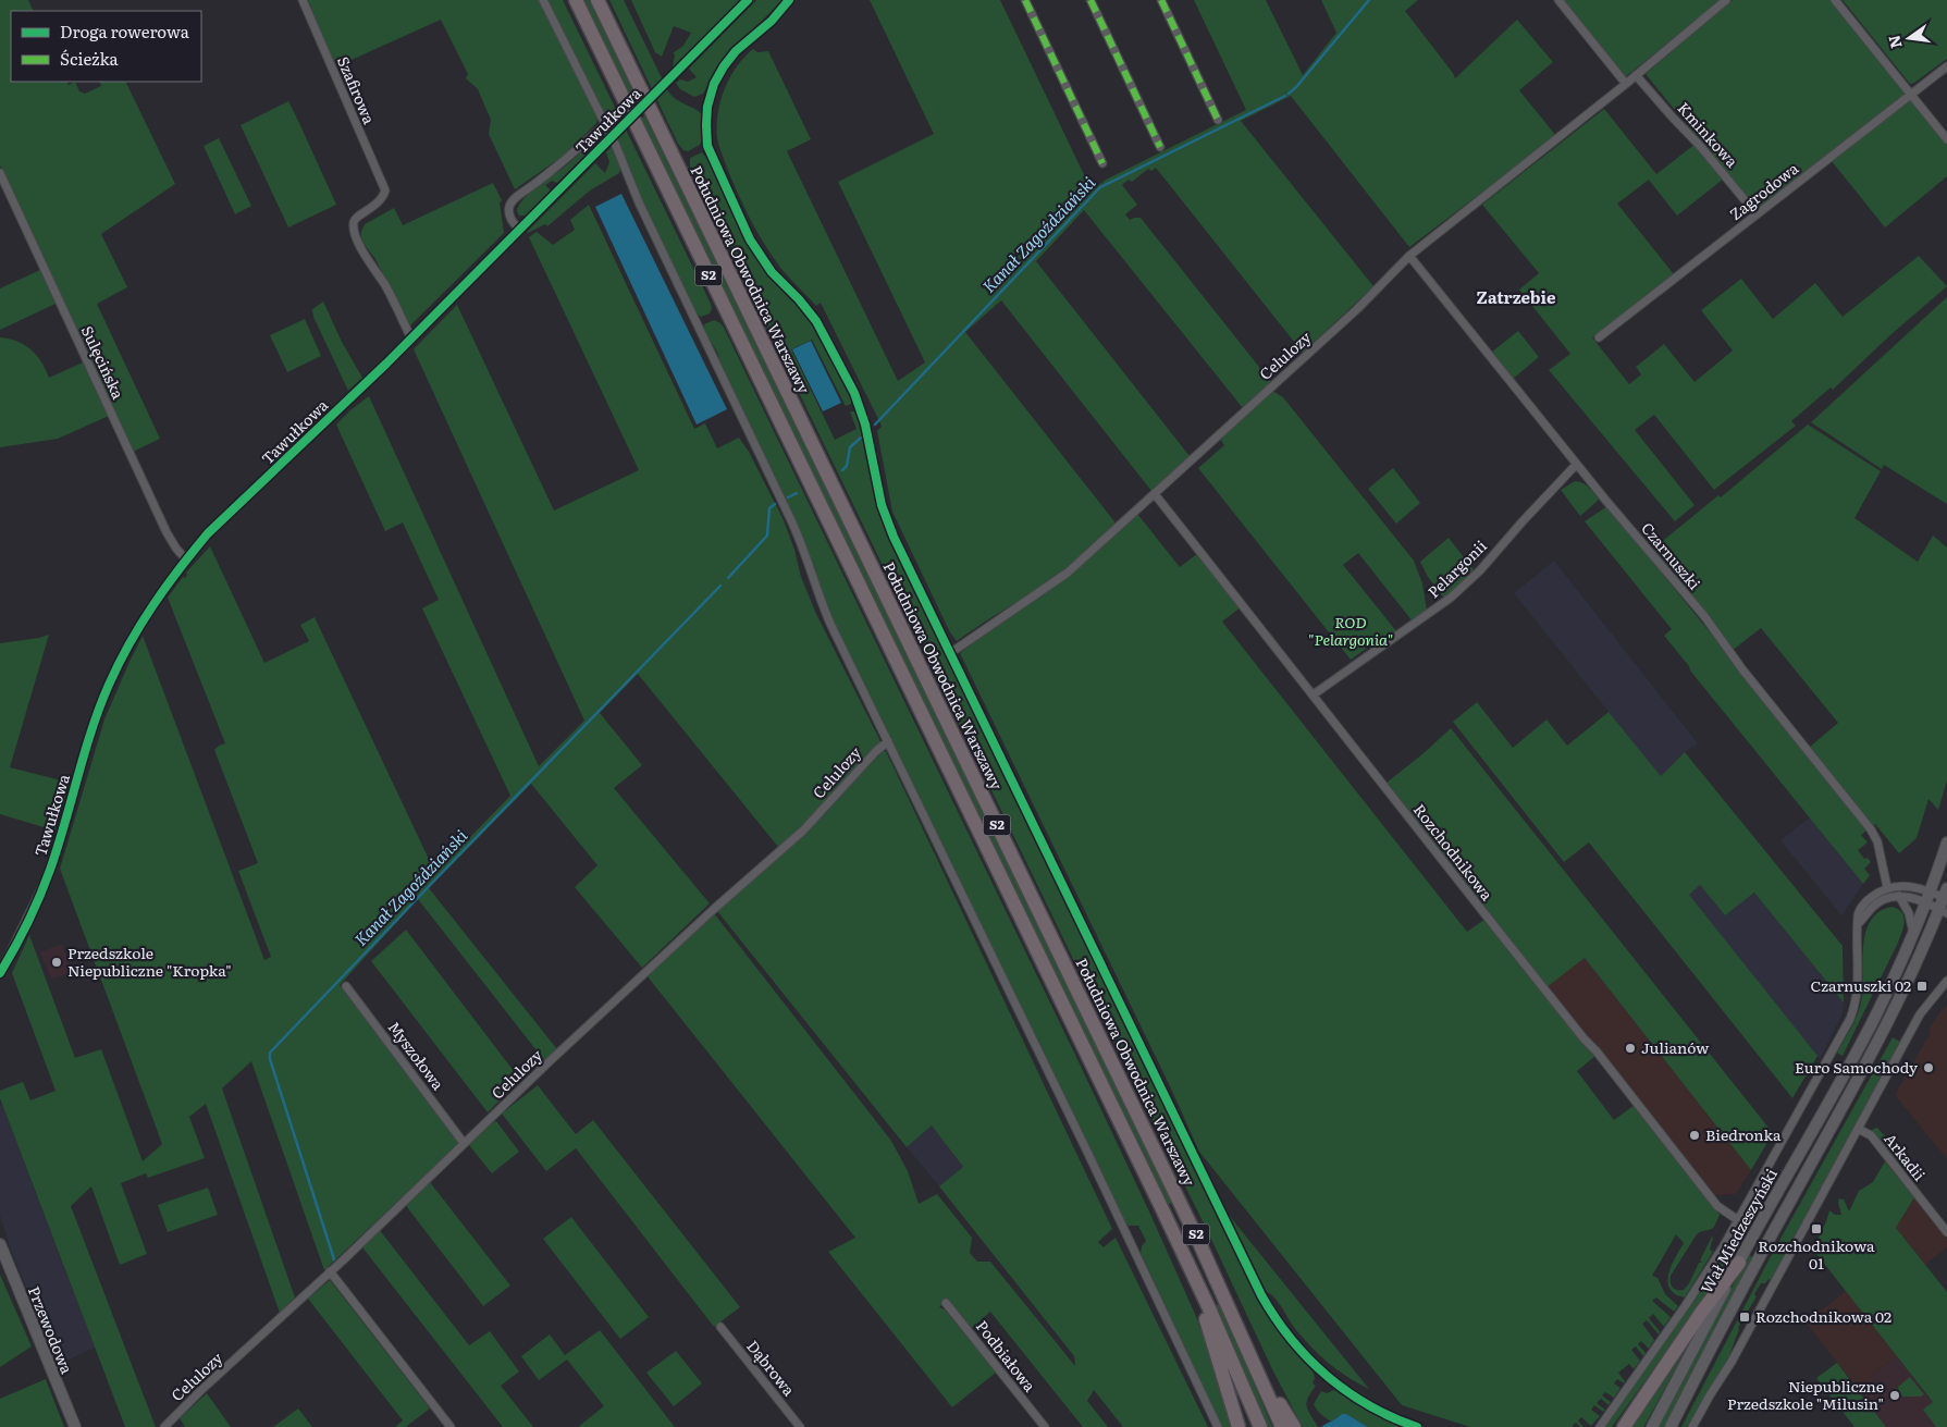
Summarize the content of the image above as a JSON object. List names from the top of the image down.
{
  "streets": {
    "highway": ["S2", "Południowa Obwodnica Warszawy"],
    "main road": ["Wał Miedzeszyński", "Przewodowa"],
    "street": [
      "Szafirowa",
      "Tawułkowa",
      "Kminkowa",
      "Zagrodowa",
      "Celulozy",
      "Sulęcińska",
      "Czarnuszki",
      "Pelargonii",
      "Rozchodnikowa",
      "Myszołowa",
      "Arkadii",
      "Podbiałowa",
      "Dąbrowa"
    ]
  },
  "crossings": [
    ["Szafirowa", "Tawułkowa"],
    ["Tawułkowa", "Sulęcińska"],
    ["Kminkowa", "Zagrodowa"],
    ["Kminkowa", "Celulozy"],
    ["Celulozy", "Czarnuszki"],
    ["Celulozy", "Rozchodnikowa"],
    ["Celulozy", "Myszołowa"],
    ["Czarnuszki", "Pelargonii"],
    ["Pelargonii", "Rozchodnikowa"]
  ],
  "districts": ["Zatrzebie"],
  "water": ["Kanał Zagoździański"],
  "parks": ["ROD \"Pelargonia\""],
  "places": {
    "other": [
      "Przedszkole Niepubliczne \"Kropka\"",
      "Julianów",
      "Euro Samochody",
      "Biedronka",
      "Niepubliczne Przedszkole \"Milusin\""
    ],
    "transit": ["Czarnuszki 02", "Rozchodnikowa 01", "Rozchodnikowa 02"]
  },
  "legend": ["Droga rowerowa", "Ścieżka"],
  "north": "left"
}
